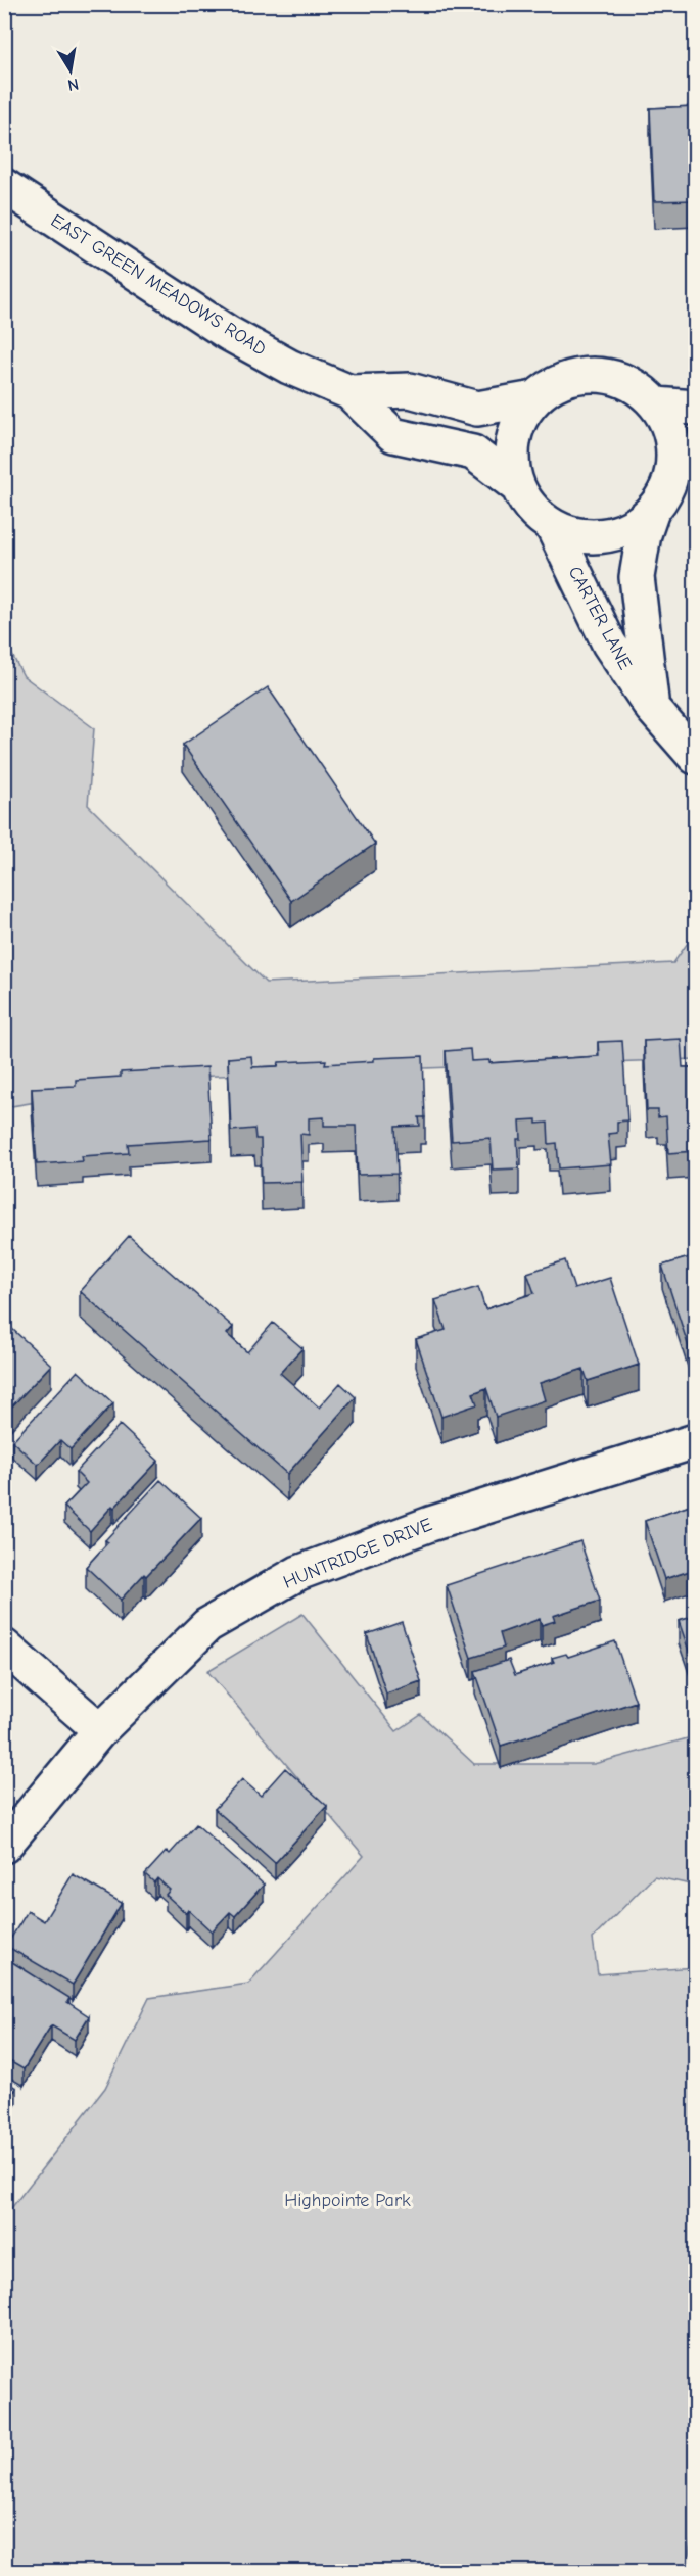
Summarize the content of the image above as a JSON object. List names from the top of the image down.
{
  "streets": {
    "street": ["EAST GREEN MEADOWS ROAD", "CARTER LANE", "HUNTRIDGE DRIVE"]
  },
  "crossings": [
    ["EAST GREEN MEADOWS ROAD", "CARTER LANE"]
  ],
  "parks": ["Highpointe Park"],
  "north": "bottom"
}
